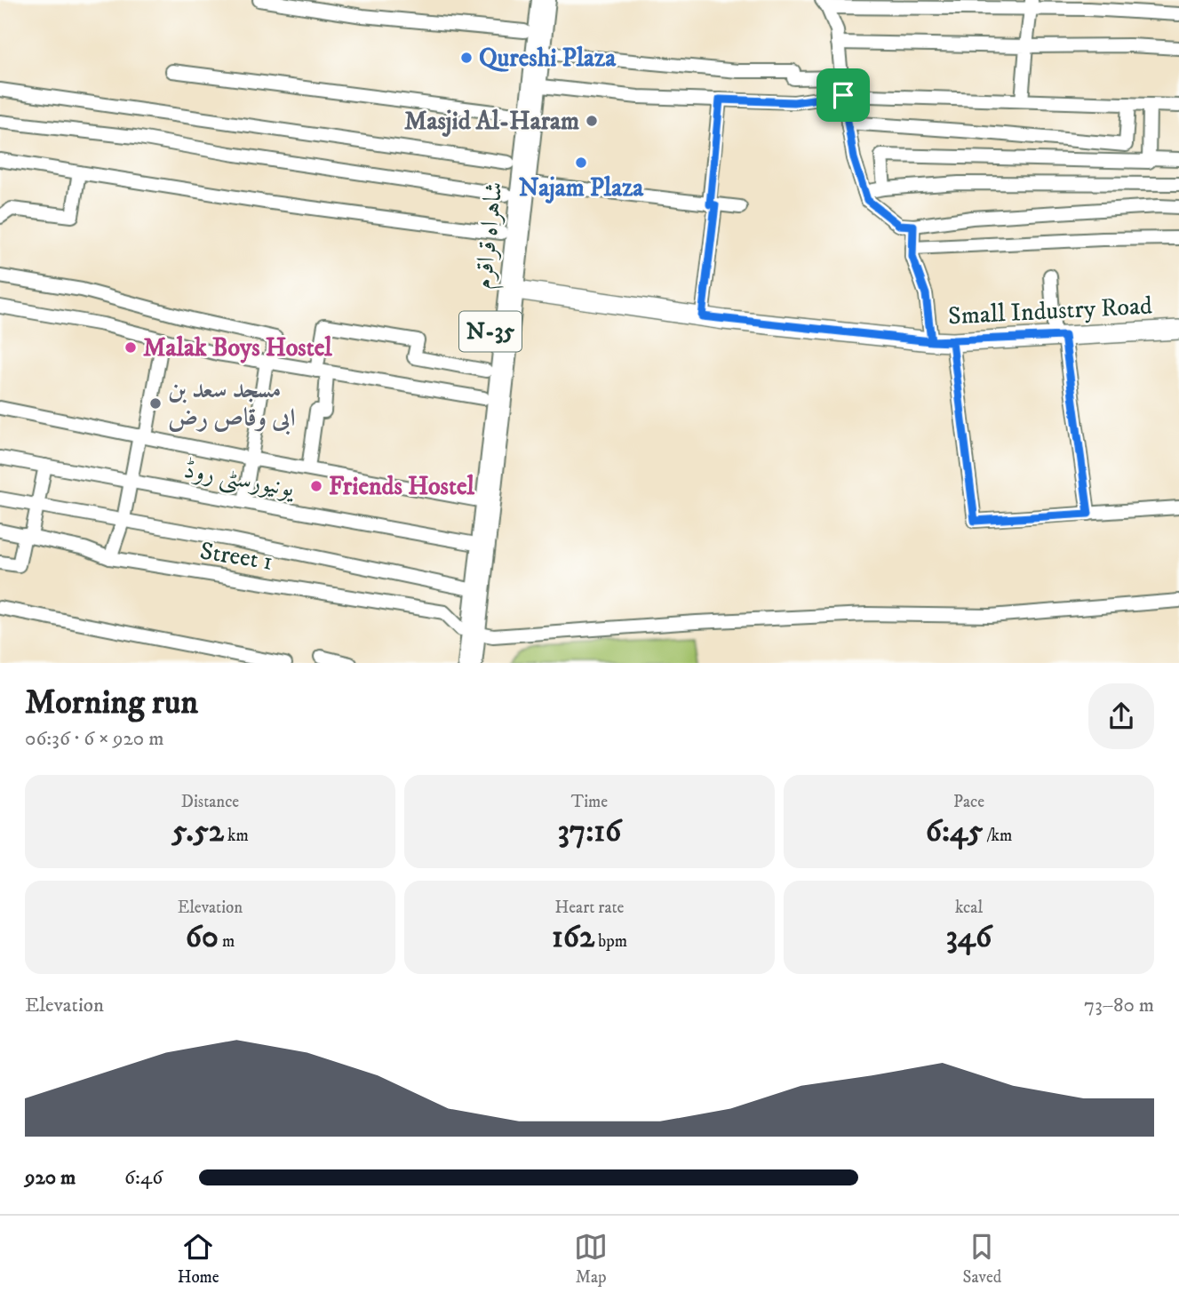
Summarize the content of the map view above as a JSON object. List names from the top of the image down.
{
  "streets": {
    "highway": ["شاہراہ قراقرم", "N-35"],
    "street": ["Small Industry Road", "یونیورسٹی روڈ", "Street 1"]
  },
  "crossings": [
    ["شاہراہ قراقرم", "Small Industry Road"],
    ["شاہراہ قراقرم", "یونیورسٹی روڈ"],
    ["شاہراہ قراقرم", "Street 1"]
  ],
  "places": [
    "Qureshi Plaza",
    "Masjid Al-Haram",
    "Najam Plaza",
    "Malak Boys Hostel",
    "مسجد سعد بن ابی وقاص رض",
    "Friends Hostel"
  ],
  "page": {
    "heading": ["Morning run", "06:36 · 6 × 920 m"],
    "stats": [
      ["Distance", "5.52 km"],
      ["Time", "37:16"],
      ["Pace", "6:45 /km"],
      ["Elevation", "60 m"],
      ["Heart rate", "162 bpm"],
      ["kcal", "346"]
    ],
    "chart": ["Elevation", "73–80 m"],
    "list": [
      {
        "name": "920 m",
        "note": "6:46"
      }
    ],
    "tabs": ["Home", "Map", "Saved"]
  }
}
